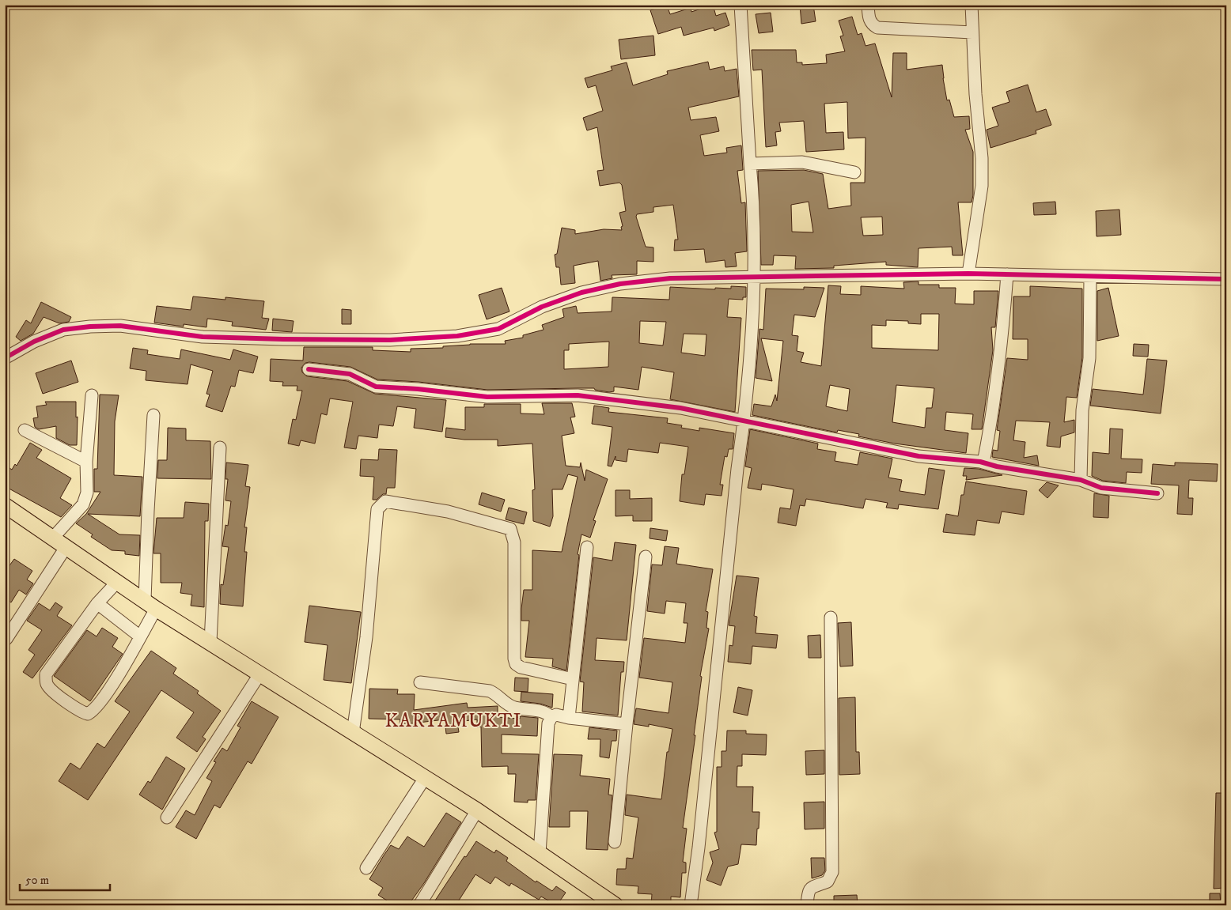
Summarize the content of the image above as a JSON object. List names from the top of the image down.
{
  "districts": ["KARYAMUKTI"],
  "scale_bar": "50 m"
}
